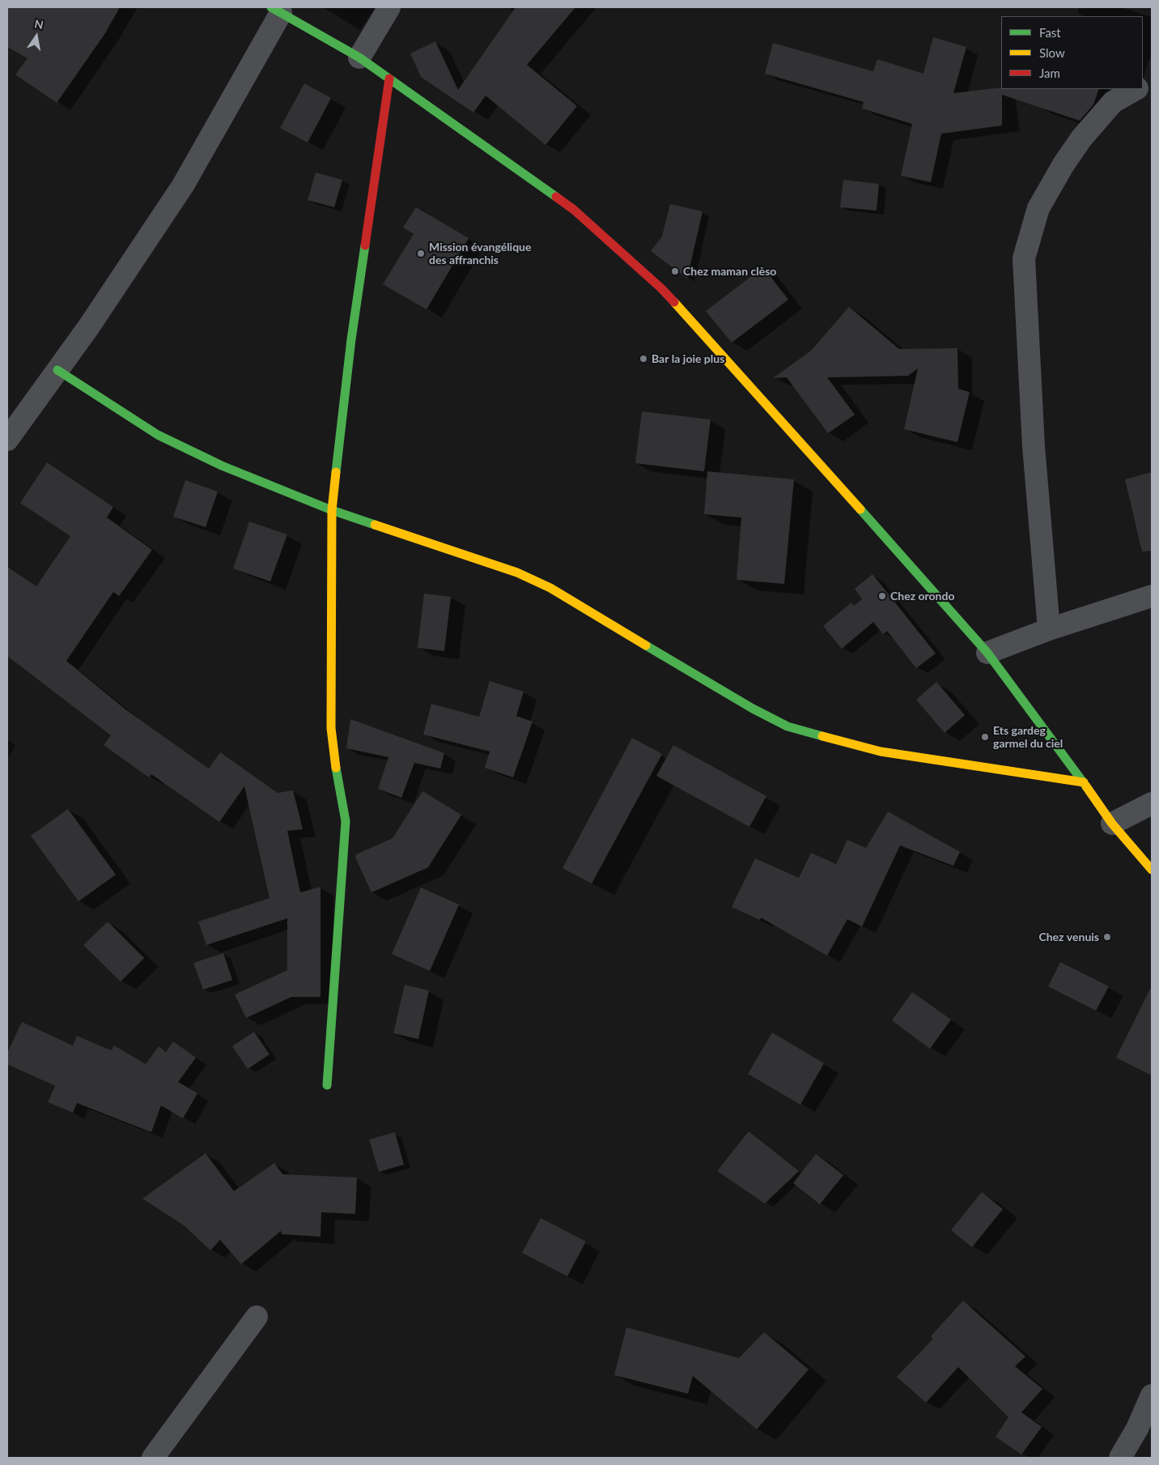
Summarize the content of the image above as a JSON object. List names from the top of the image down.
{
  "places": [
    "Mission évangélique des affranchis",
    "Chez maman clèso",
    "Bar la joie plus",
    "Chez orondo",
    "Ets gardeg garmel du ciel",
    "Chez venuis"
  ],
  "legend": ["Fast", "Slow", "Jam"],
  "north": "top"
}
